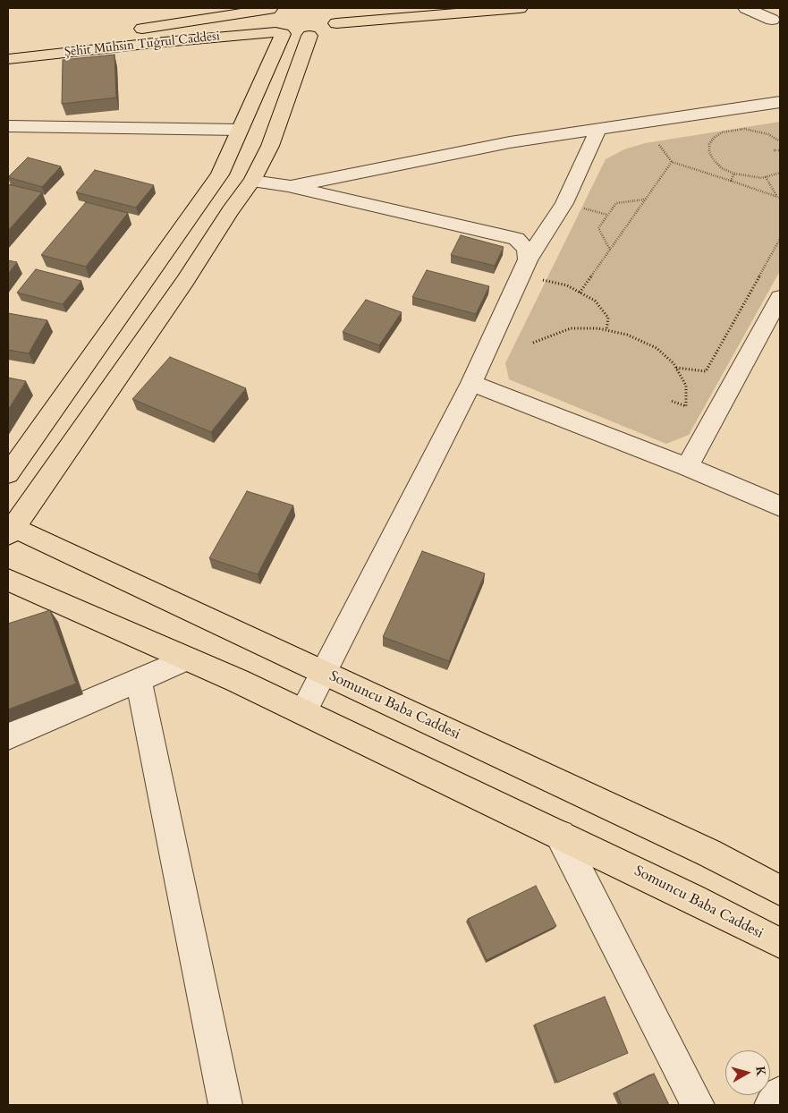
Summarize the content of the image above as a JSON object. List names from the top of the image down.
{
  "streets": {
    "main road": ["Şehit Muhsin Tuğrul Caddesi", "Somuncu Baba Caddesi"]
  },
  "north": "right"
}
